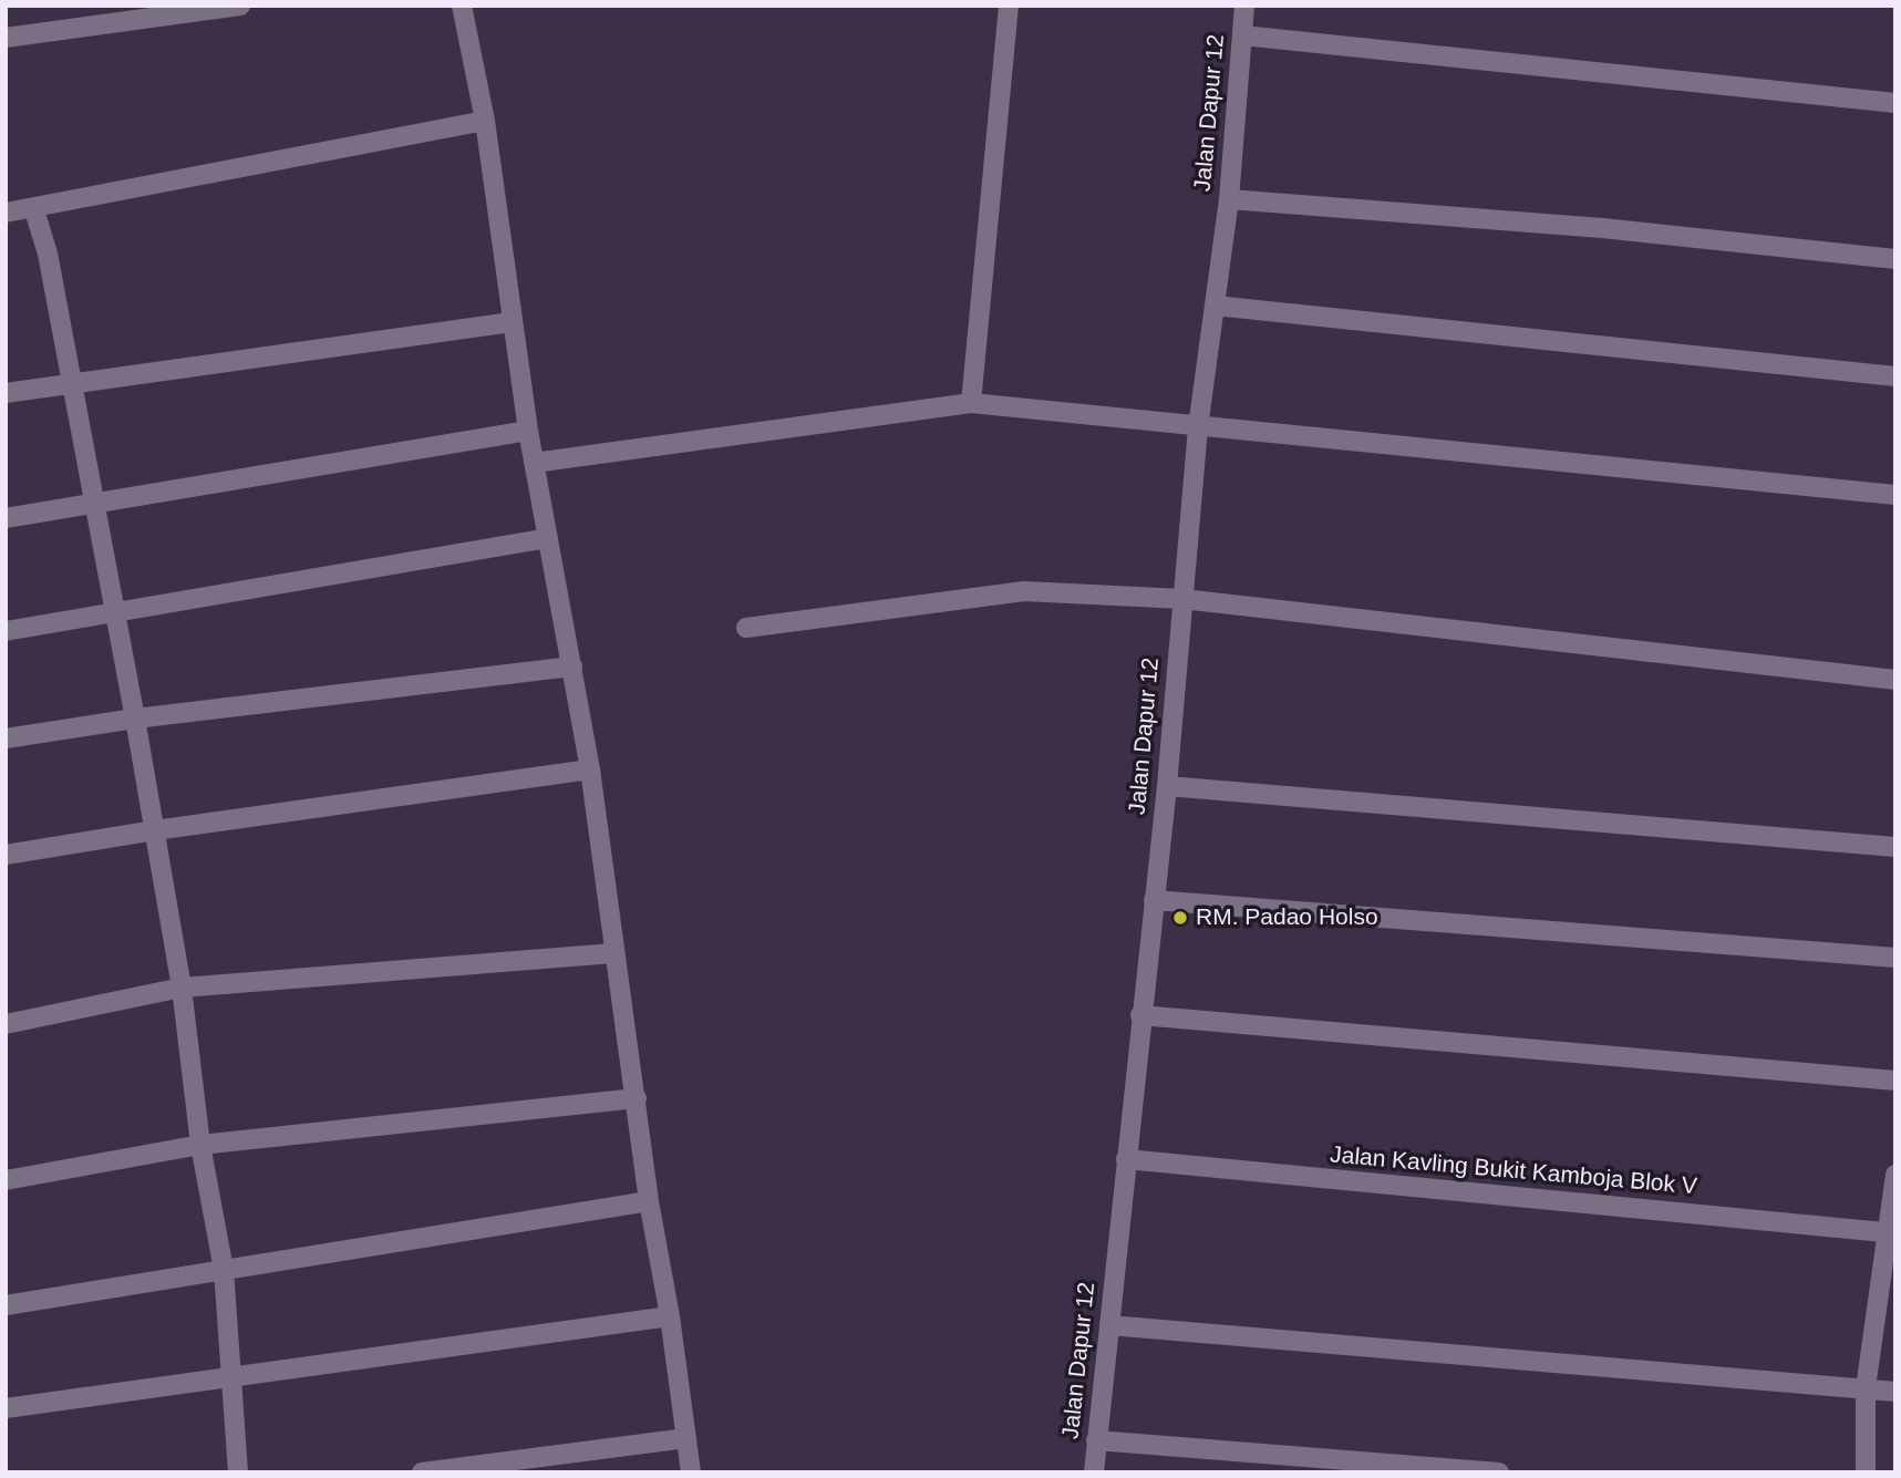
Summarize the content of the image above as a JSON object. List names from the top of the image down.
{
  "streets": {
    "street": ["Jalan Dapur 12", "Jalan Kavling Bukit Kamboja Blok V"]
  },
  "crossings": [
    ["Jalan Dapur 12", "Jalan Kavling Bukit Kamboja Blok V"]
  ],
  "places": ["RM. Padao Holso"]
}
